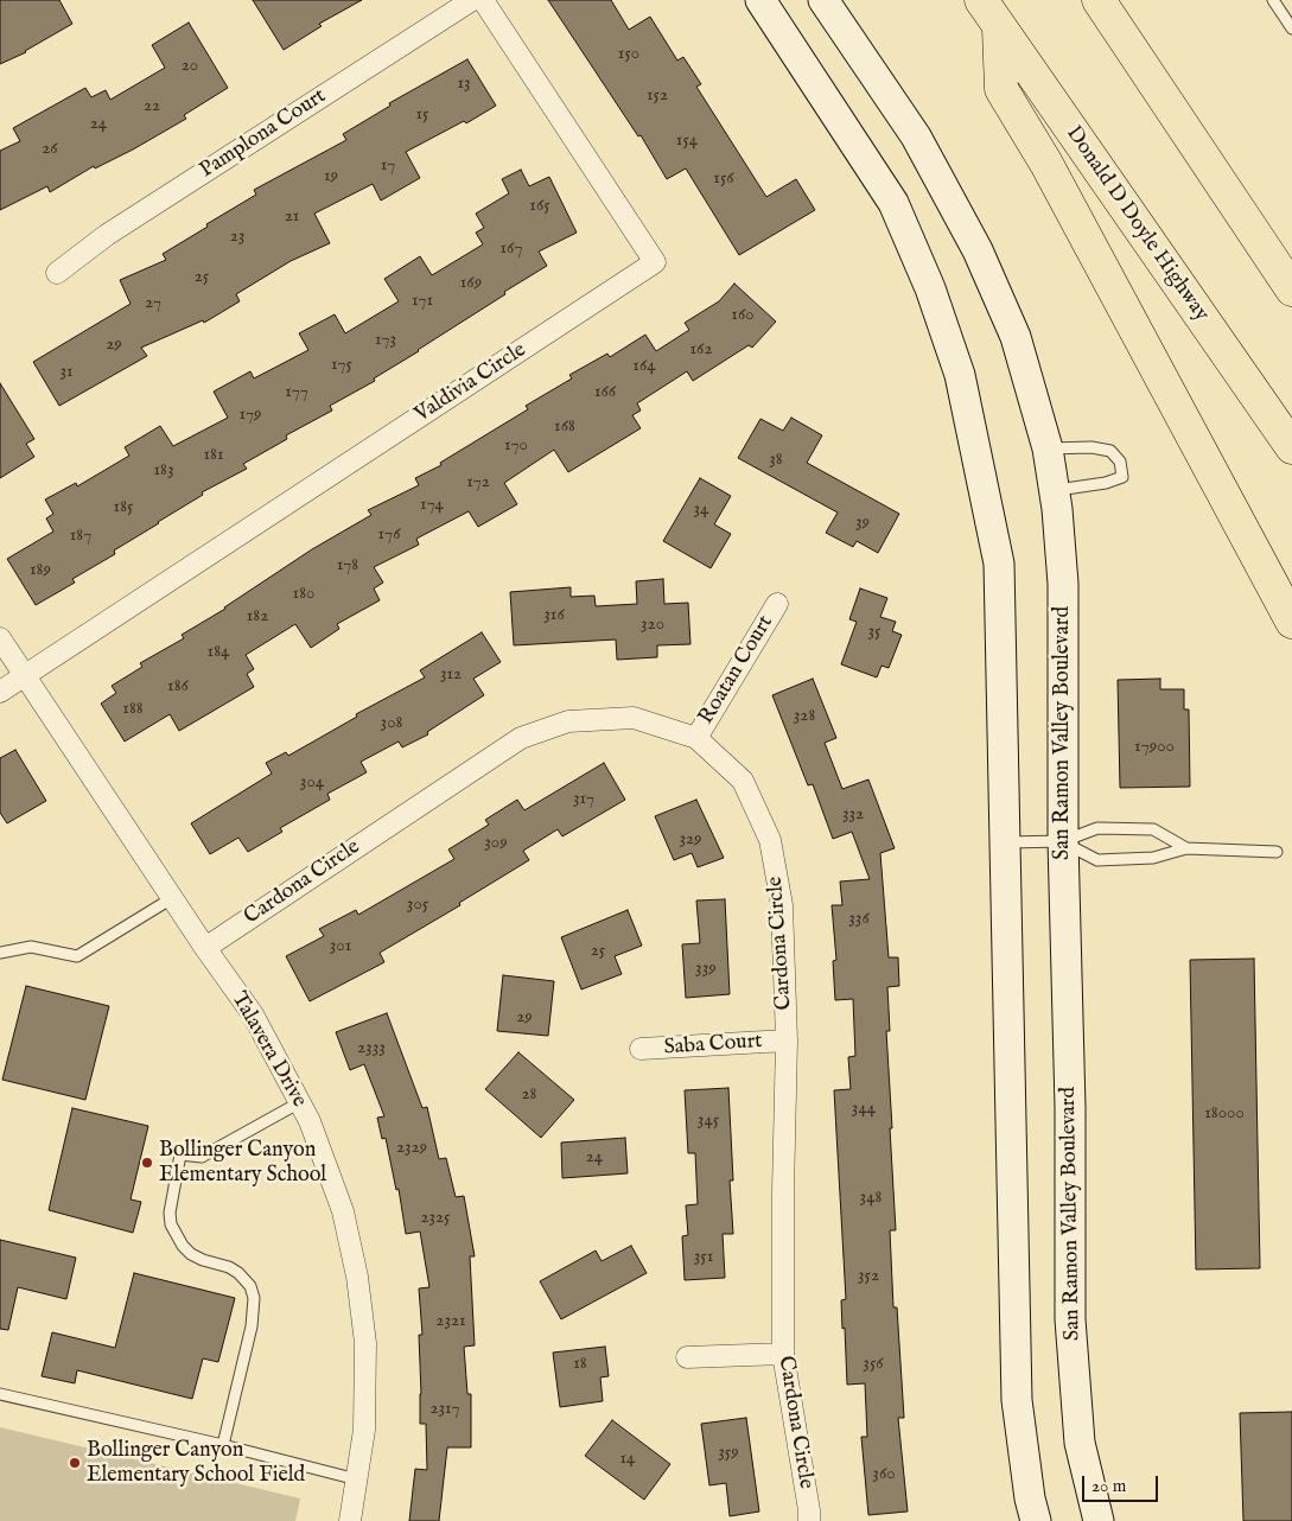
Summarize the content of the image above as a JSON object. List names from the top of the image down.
{
  "streets": {
    "highway": ["Donald D Doyle Highway"],
    "main road": ["San Ramon Valley Boulevard"],
    "street": [
      "Pamplona Court",
      "Valdivia Circle",
      "Roatan Court",
      "Cardona Circle",
      "Saba Court",
      "Talavera Drive"
    ]
  },
  "crossings": [
    ["Valdivia Circle", "Talavera Drive"],
    ["Roatan Court", "Cardona Circle"],
    ["Cardona Circle", "Saba Court"],
    ["Cardona Circle", "Talavera Drive"]
  ],
  "places": ["Bollinger Canyon Elementary School", "Bollinger Canyon Elementary School Field"],
  "house_numbers": [
    "150",
    "20",
    "13",
    "152",
    "22",
    "15",
    "24",
    "154",
    "26",
    "17",
    "19",
    "156",
    "165",
    "21",
    "23",
    "167",
    "25",
    "169",
    "171",
    "27",
    "160",
    "173",
    "29",
    "162",
    "175",
    "164",
    "31",
    "177",
    "166",
    "179",
    "168",
    "170",
    "181",
    "38",
    "183",
    "172",
    "174",
    "185",
    "34",
    "39",
    "176",
    "187",
    "178",
    "189",
    "180",
    "316",
    "182",
    "320",
    "35",
    "184",
    "312",
    "186",
    "188",
    "328",
    "308",
    "17900",
    "304",
    "317",
    "332",
    "329",
    "309",
    "305",
    "336",
    "301",
    "25",
    "339",
    "29",
    "2333",
    "28",
    "344",
    "18000",
    "345",
    "2329",
    "24",
    "348",
    "2325",
    "351",
    "352",
    "2321",
    "18",
    "356",
    "2317",
    "359",
    "14",
    "360"
  ],
  "scale_bar": "20 m"
}
